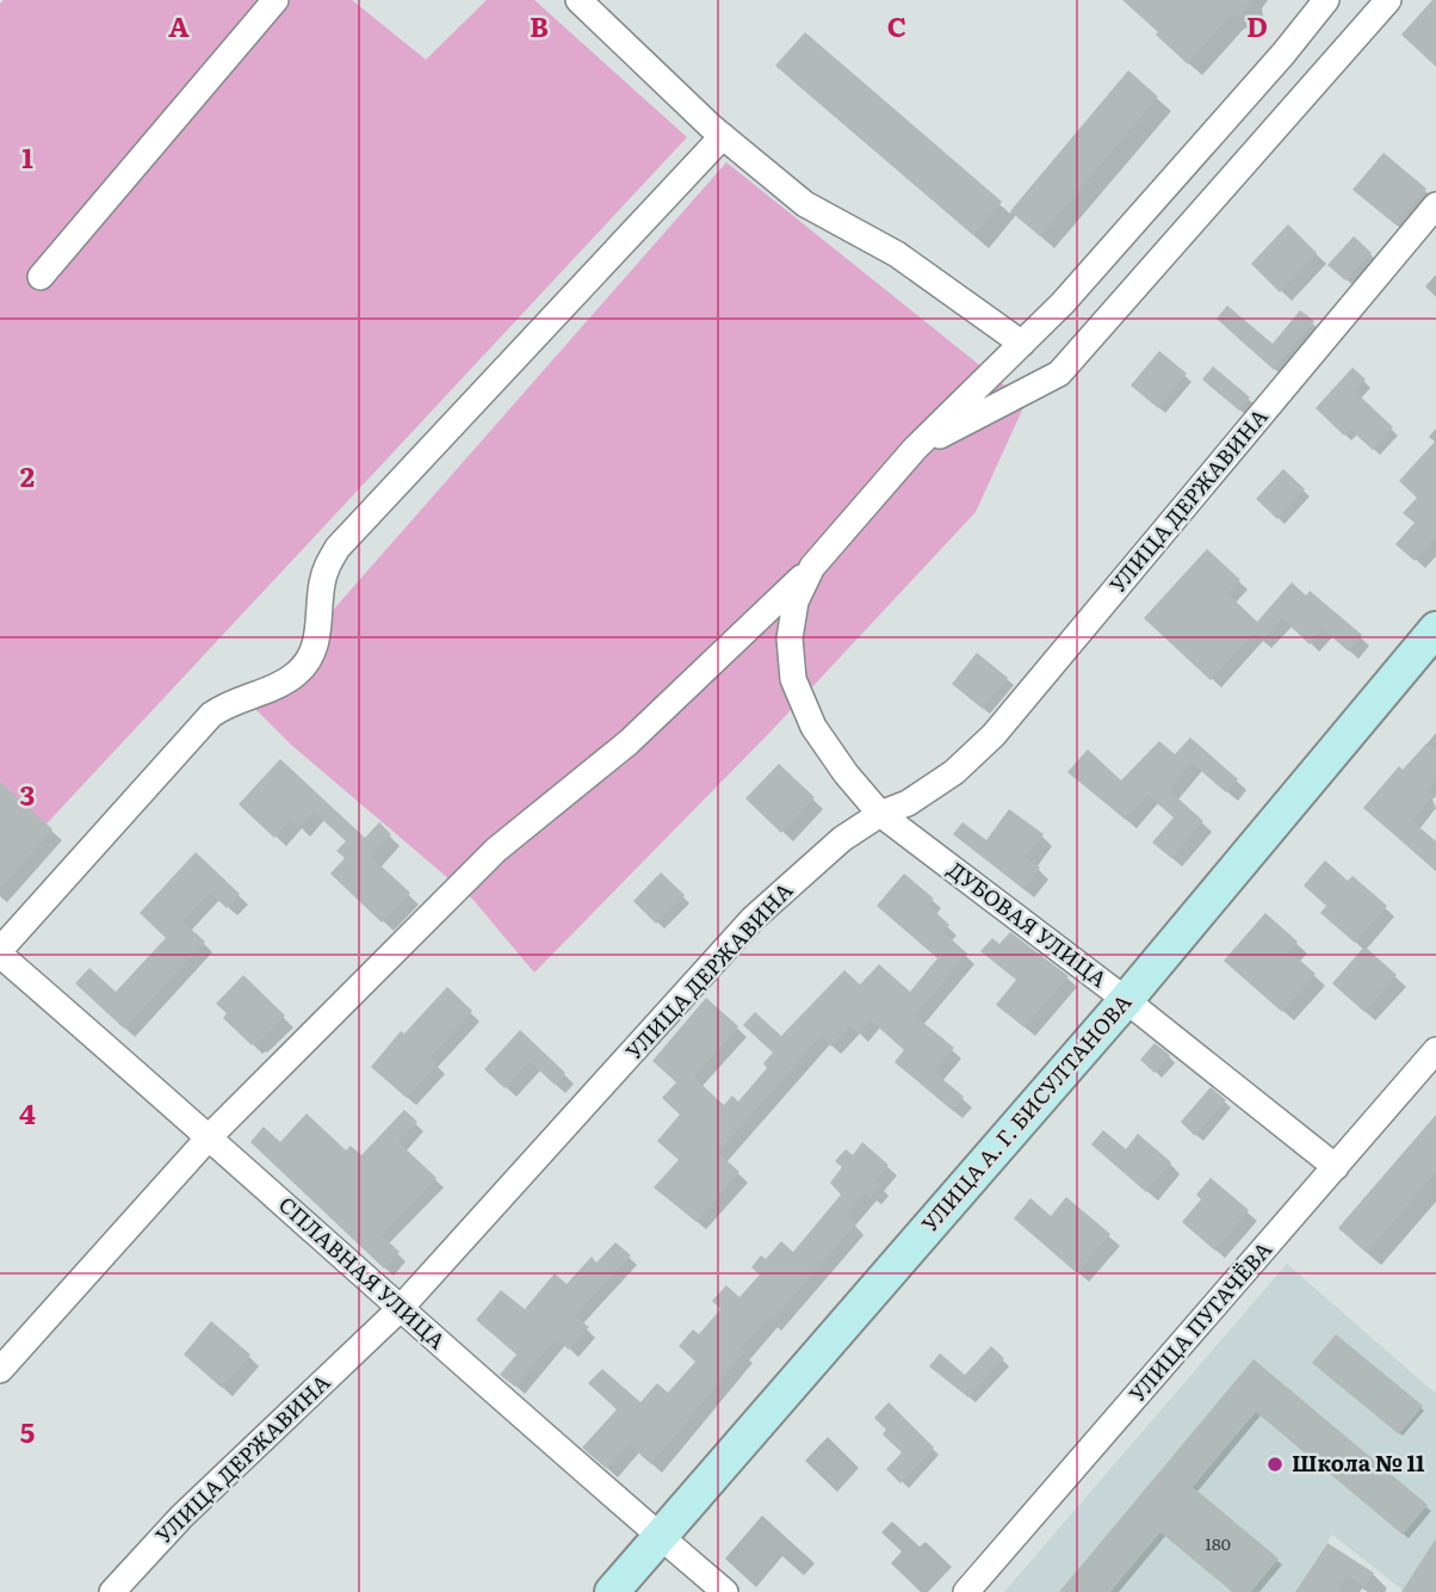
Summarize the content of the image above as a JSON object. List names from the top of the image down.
{
  "streets": {
    "street": [
      "УЛИЦА ДЕРЖАВИНА",
      "ДУБОВАЯ УЛИЦА",
      "УЛИЦА А. Г. БИСУЛТАНОВА",
      "СПЛАВНАЯ УЛИЦА",
      "УЛИЦА ПУГАЧЁВА"
    ]
  },
  "crossings": [
    ["УЛИЦА ДЕРЖАВИНА", "ДУБОВАЯ УЛИЦА"],
    ["УЛИЦА ДЕРЖАВИНА", "СПЛАВНАЯ УЛИЦА"],
    ["ДУБОВАЯ УЛИЦА", "УЛИЦА А. Г. БИСУЛТАНОВА"],
    ["ДУБОВАЯ УЛИЦА", "УЛИЦА ПУГАЧЁВА"],
    ["УЛИЦА А. Г. БИСУЛТАНОВА", "СПЛАВНАЯ УЛИЦА"]
  ],
  "places": ["Школа № 11"],
  "house_numbers": ["180"],
  "grid": {
    "columns": [
      "A",
      "B",
      "C",
      "D"
    ],
    "rows": [
      "1",
      "2",
      "3",
      "4",
      "5"
    ]
  }
}
